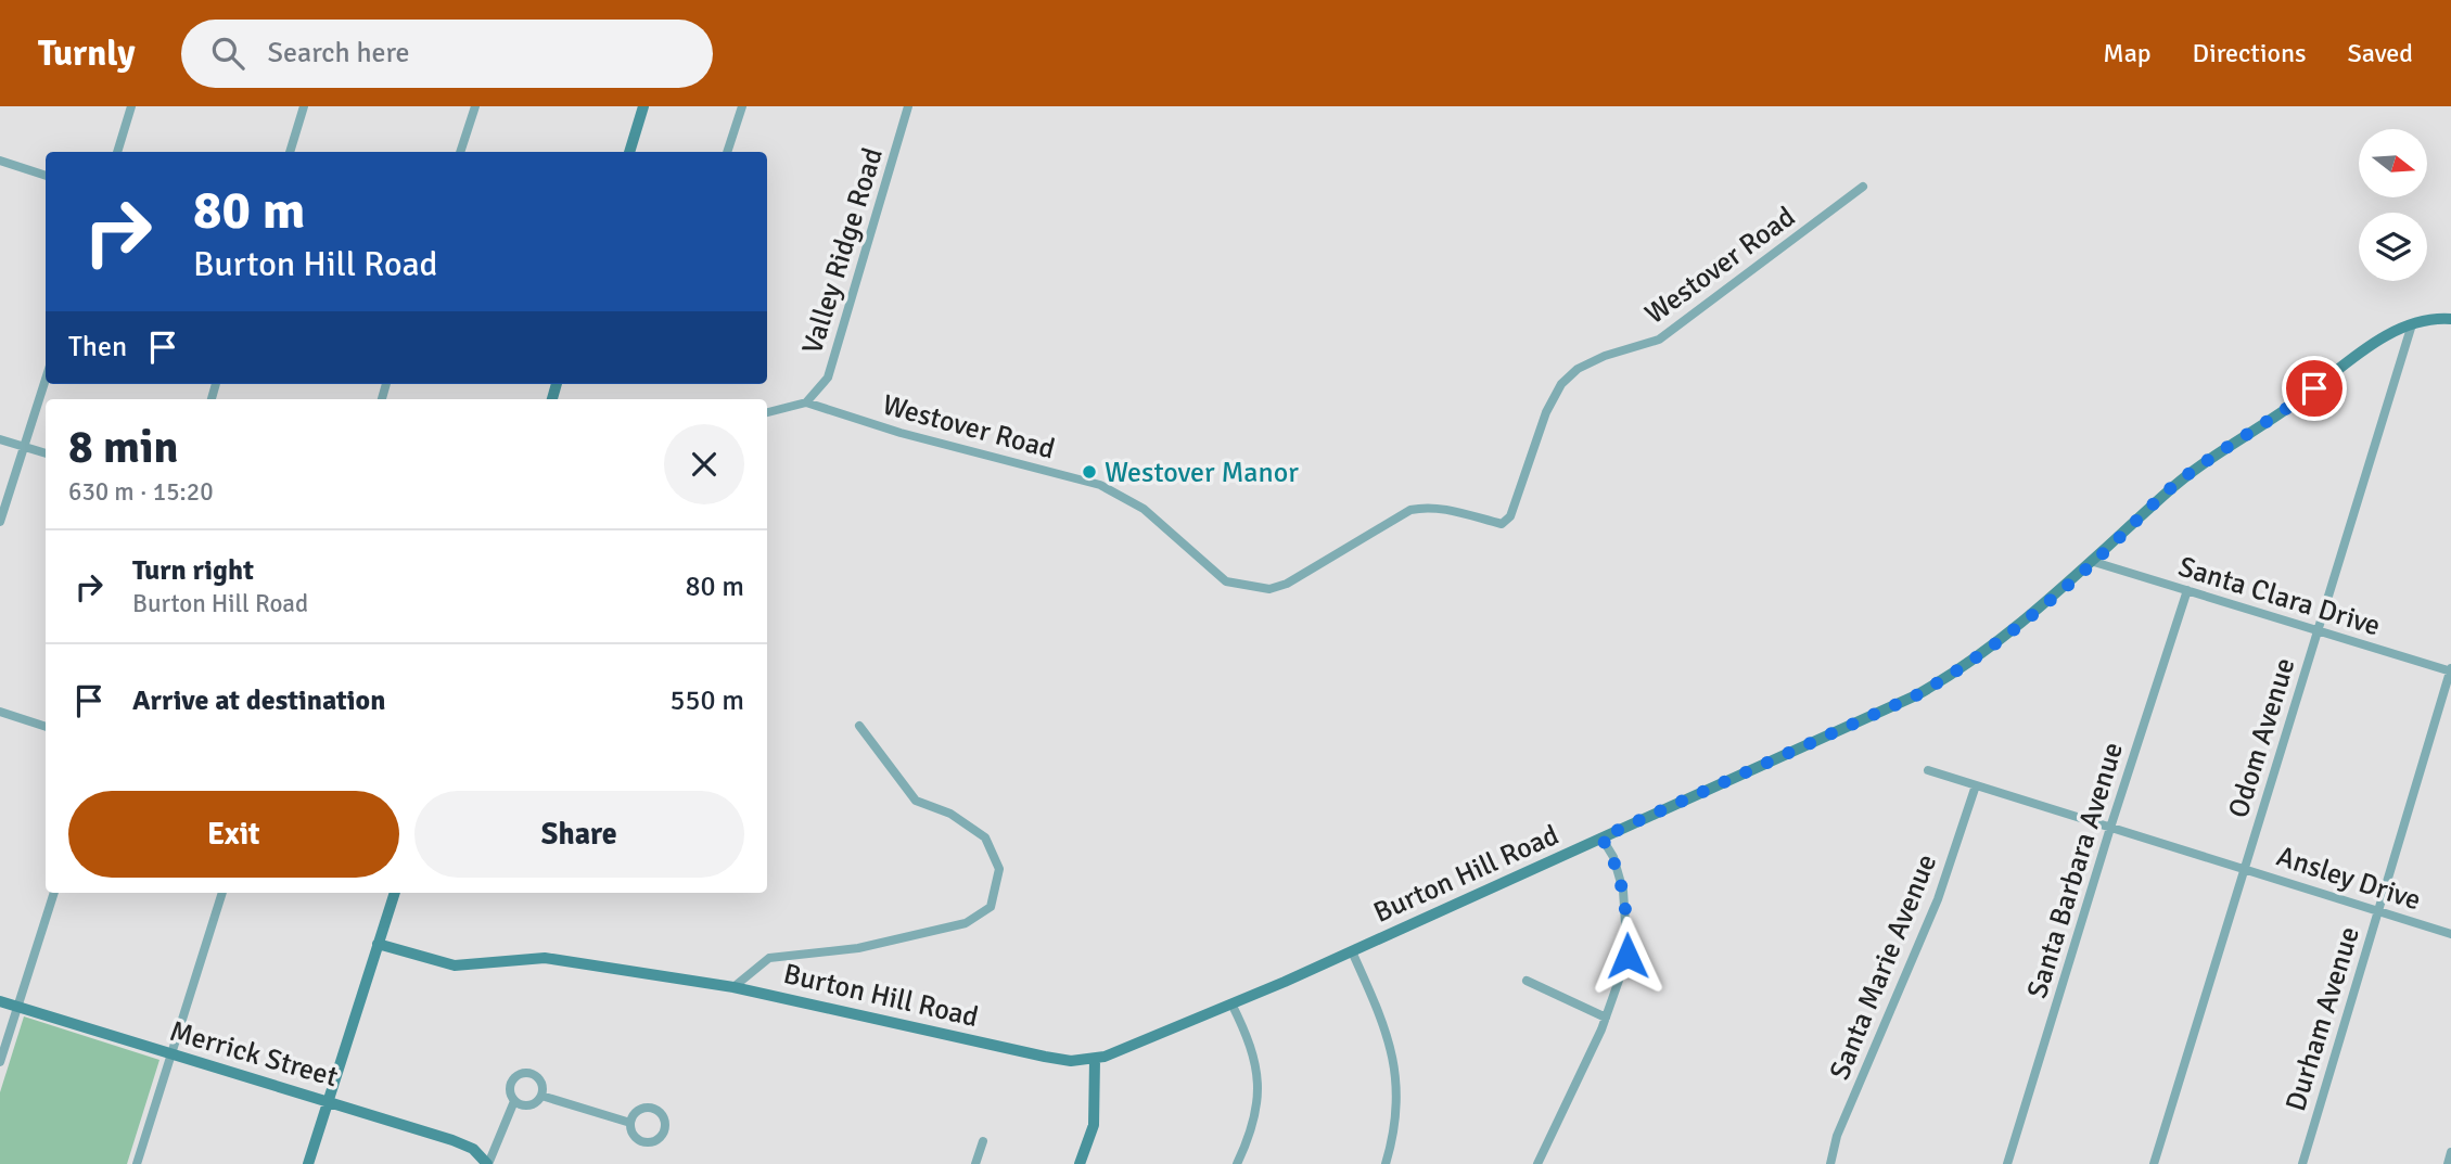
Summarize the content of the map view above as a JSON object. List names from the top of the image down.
{
  "streets": {
    "street": [
      "Valley Ridge Road",
      "Westover Road",
      "Santa Clara Drive",
      "Odom Avenue",
      "Santa Barbara Avenue",
      "Burton Hill Road",
      "Ansley Drive",
      "Santa Marie Avenue",
      "Durham Avenue",
      "Merrick Street"
    ]
  },
  "crossings": [
    ["Valley Ridge Road", "Westover Road"],
    ["Santa Clara Drive", "Odom Avenue"],
    ["Santa Clara Drive", "Santa Barbara Avenue"],
    ["Santa Clara Drive", "Burton Hill Road"],
    ["Santa Clara Drive", "Durham Avenue"],
    ["Odom Avenue", "Burton Hill Road"],
    ["Odom Avenue", "Ansley Drive"],
    ["Santa Barbara Avenue", "Ansley Drive"],
    ["Ansley Drive", "Santa Marie Avenue"],
    ["Ansley Drive", "Durham Avenue"]
  ],
  "places": ["Westover Manor"],
  "north": "right",
  "page": {
    "header": "Turnly",
    "search": "Search here",
    "nav": ["Map", "Directions", "Saved"],
    "turn": ["80 m", "Burton Hill Road"],
    "then": "Then",
    "heading": ["8 min", "630 m · 15:20"],
    "list": [
      {
        "name": "Turn right",
        "note": "Burton Hill Road",
        "value": "80 m"
      },
      {
        "name": "Arrive at destination",
        "value": "550 m"
      }
    ],
    "buttons": ["Exit", "Share"]
  }
}
